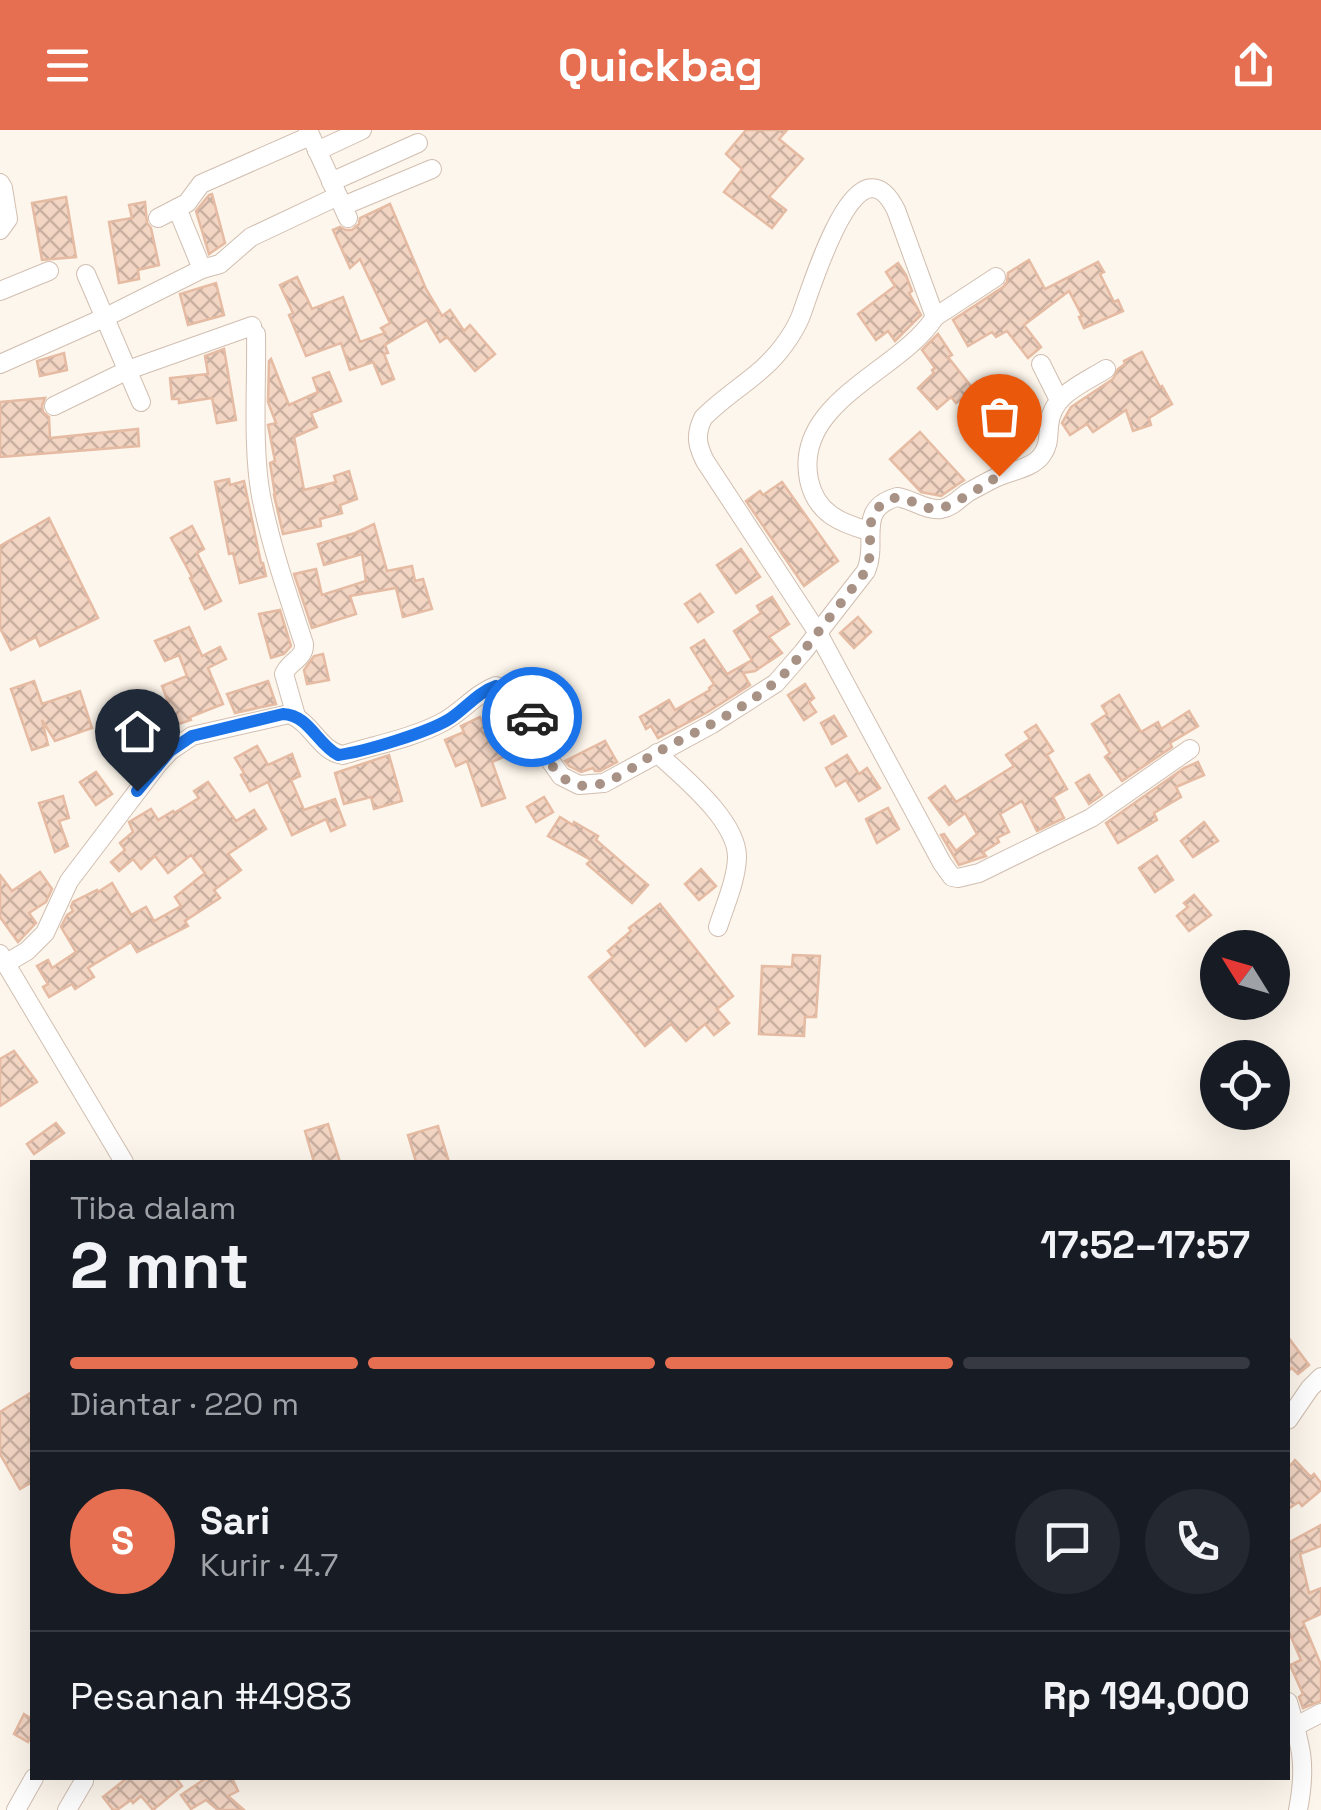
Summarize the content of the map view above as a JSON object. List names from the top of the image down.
{
  "north": "top left",
  "page": {
    "header": "Quickbag",
    "heading": ["2 mnt", "Tiba dalam", "17:52–17:57"],
    "panel": [
      "Sari",
      "Kurir · 4.7",
      "Pesanan #4983",
      "Rp 194,000"
    ],
    "bar": "Diantar · 220 m",
    "round": "S"
  }
}
